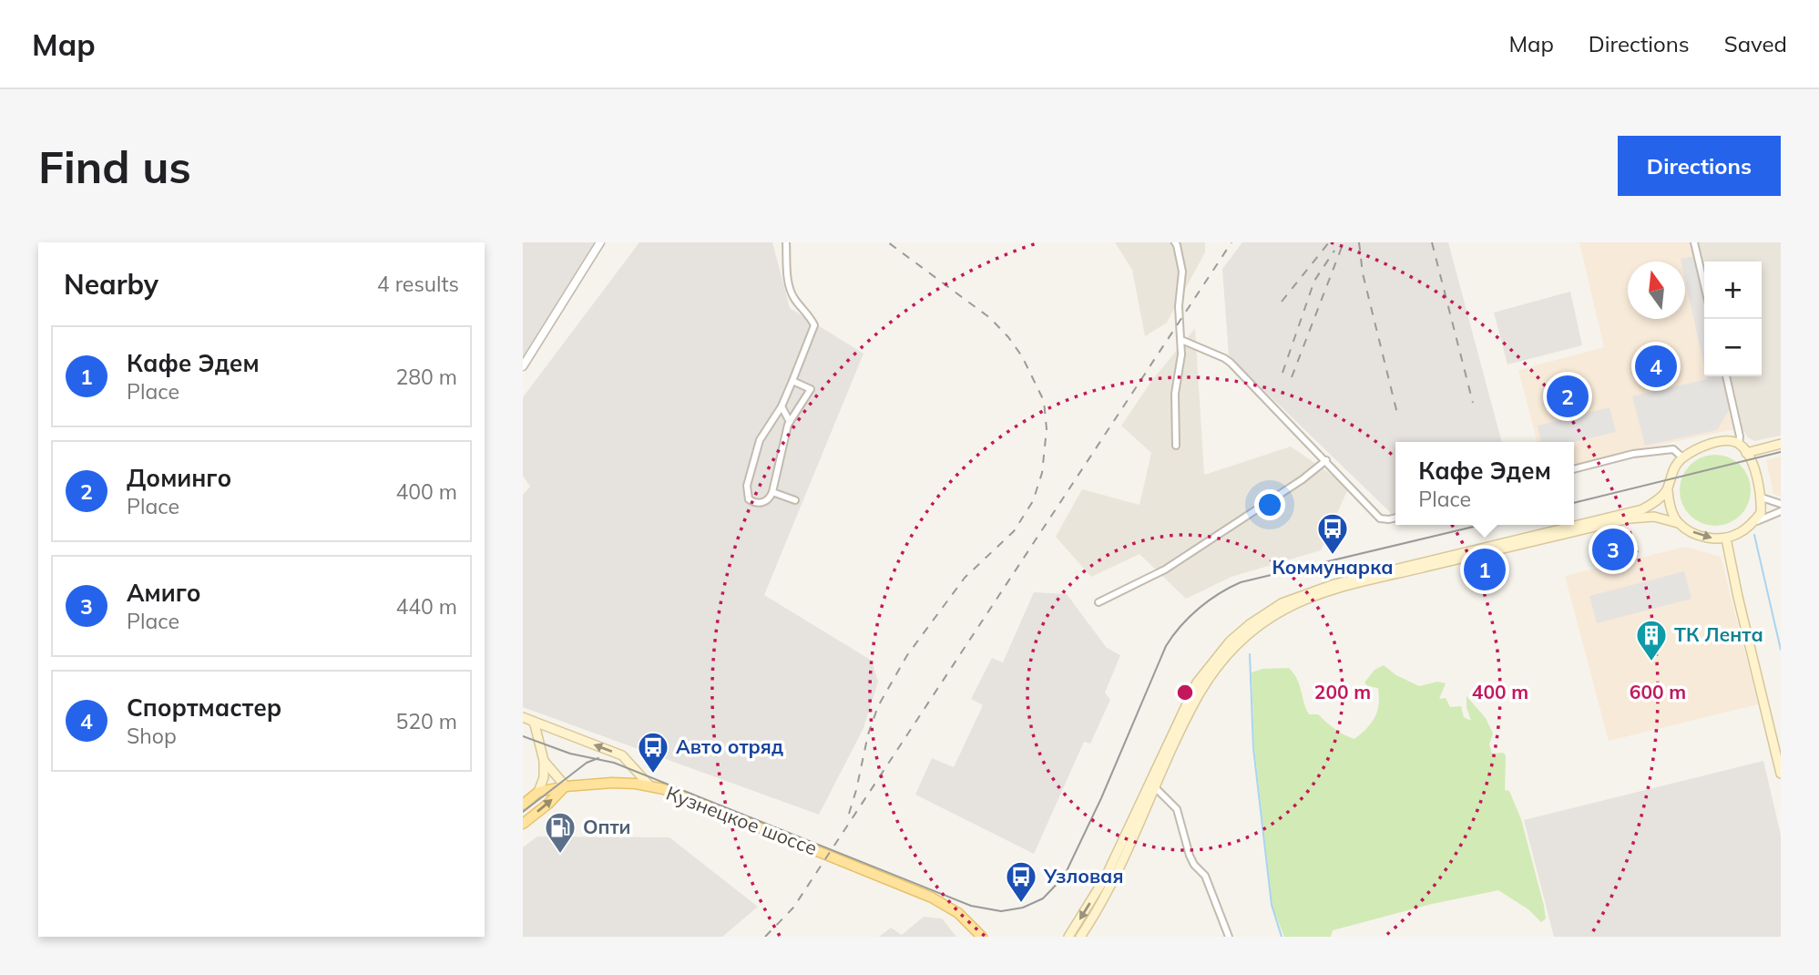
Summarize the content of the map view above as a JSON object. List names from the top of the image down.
{
  "streets": {
    "main road": ["Кузнецкое шоссе"]
  },
  "places": {
    "bus stop": ["Коммунарка", "Авто отряд", "Узловая"],
    "building": ["ТК Лента"],
    "fuel station": ["Опти"]
  },
  "north": "top",
  "page": {
    "header": "Map",
    "nav": ["Map", "Directions", "Saved"],
    "buttons": "Directions",
    "title": "Find us",
    "heading": ["Nearby", "4 results"],
    "map_buttons": ["+", "−"],
    "list": [
      {
        "mark": "1",
        "name": "Кафе Эдем",
        "note": "Place",
        "value": "280 m"
      },
      {
        "mark": "2",
        "name": "Доминго",
        "note": "Place",
        "value": "400 m"
      },
      {
        "mark": "3",
        "name": "Амиго",
        "note": "Place",
        "value": "440 m"
      },
      {
        "mark": "4",
        "name": "Спортмастер",
        "note": "Shop",
        "value": "520 m"
      }
    ],
    "pins": [
      "4",
      "2",
      "3",
      "1"
    ],
    "popup": ["Кафе Эдем", "Place"]
  },
  "rings": ["200 m", "400 m", "600 m"]
}
